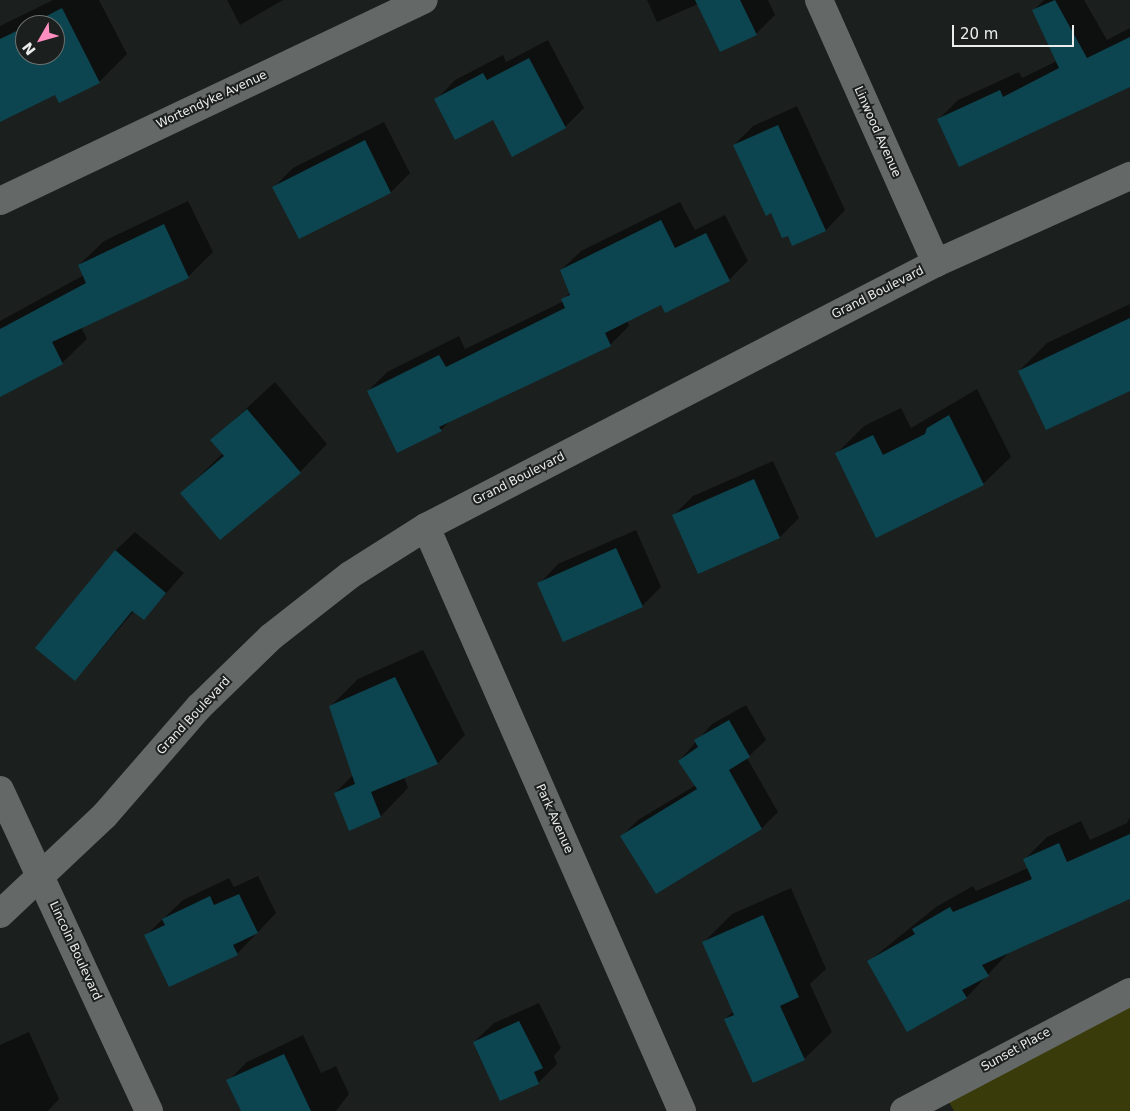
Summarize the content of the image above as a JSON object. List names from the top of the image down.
{
  "streets": {
    "street": [
      "Wortendyke Avenue",
      "Linwood Avenue",
      "Grand Boulevard",
      "Park Avenue",
      "Lincoln Boulevard",
      "Sunset Place"
    ]
  },
  "crossings": [
    ["Linwood Avenue", "Grand Boulevard"],
    ["Grand Boulevard", "Park Avenue"],
    ["Grand Boulevard", "Lincoln Boulevard"]
  ],
  "scale_bar": "20 m",
  "north": "bottom left"
}
